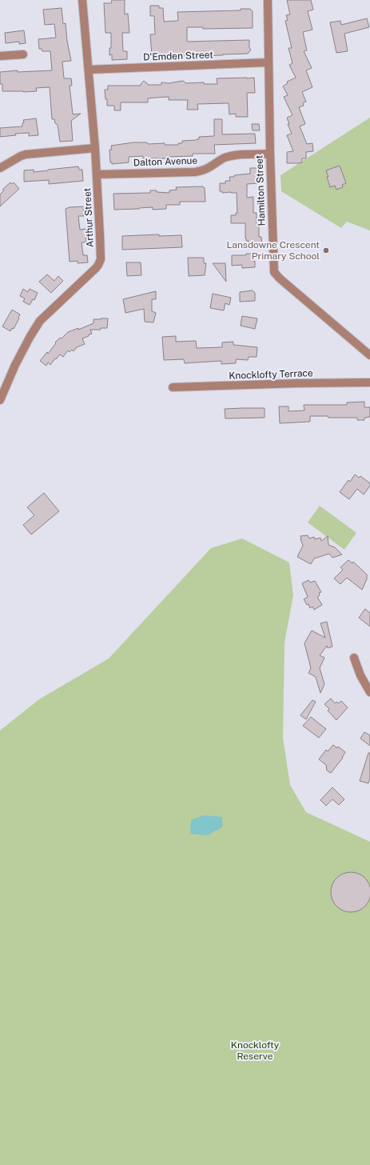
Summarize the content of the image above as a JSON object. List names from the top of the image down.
{
  "streets": {
    "street": [
      "D'Emden Street",
      "Dalton Avenue",
      "Hamilton Street",
      "Arthur Street",
      "Knocklofty Terrace"
    ]
  },
  "crossings": [
    ["D'Emden Street", "Hamilton Street"],
    ["D'Emden Street", "Arthur Street"],
    ["Dalton Avenue", "Hamilton Street"],
    ["Dalton Avenue", "Arthur Street"]
  ],
  "parks": ["Knocklofty Reserve"],
  "places": ["Lansdowne Crescent Primary School"]
}
